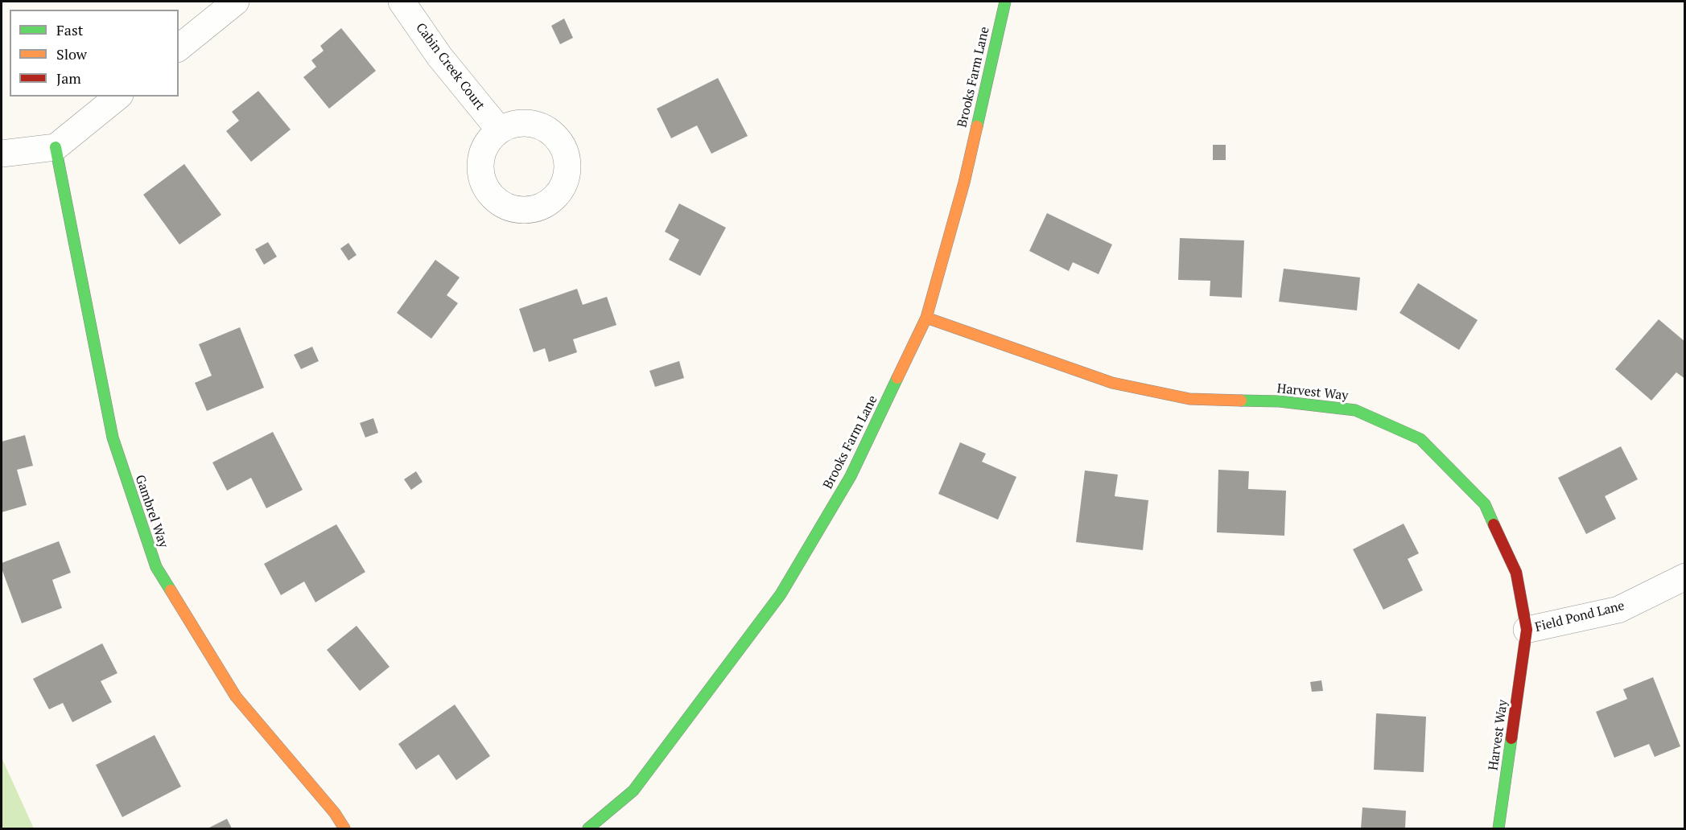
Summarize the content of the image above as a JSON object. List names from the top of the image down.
{
  "streets": {
    "street": [
      "Cabin Creek Court",
      "Brooks Farm Lane",
      "Harvest Way",
      "Gambrel Way",
      "Field Pond Lane"
    ]
  },
  "crossings": [
    ["Brooks Farm Lane", "Harvest Way"],
    ["Harvest Way", "Field Pond Lane"]
  ],
  "legend": ["Fast", "Slow", "Jam"]
}
